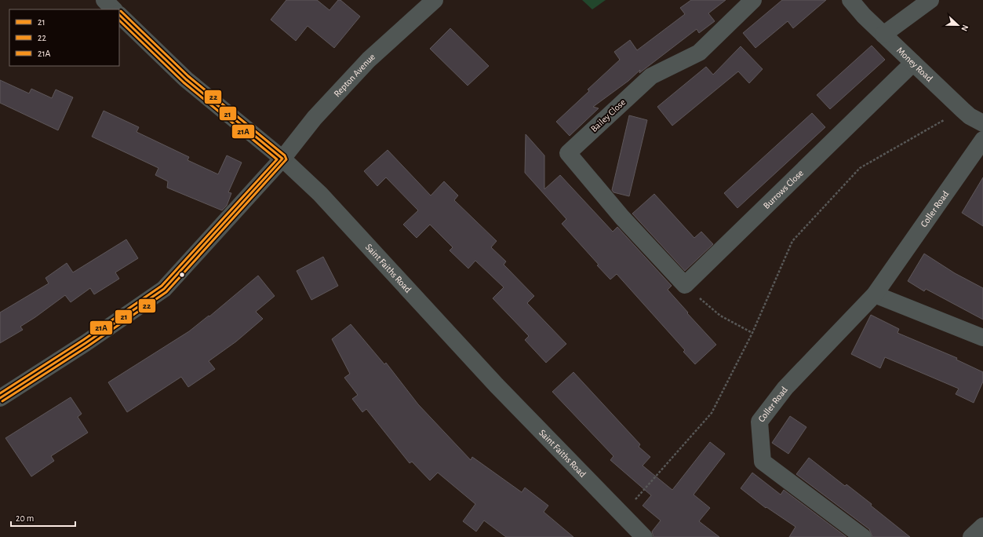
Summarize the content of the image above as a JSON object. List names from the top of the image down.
{
  "streets": {
    "street": [
      "Money Road",
      "Repton Avenue",
      "Bailey Close",
      "Burrows Close",
      "Coller Road",
      "Saint Faiths Road"
    ]
  },
  "crossings": [
    ["Money Road", "Burrows Close"],
    ["Repton Avenue", "Saint Faiths Road"],
    ["Bailey Close", "Burrows Close"]
  ],
  "lines": ["transit line 22", "transit line 21", "transit line 21A"],
  "legend": ["21", "22", "21A"],
  "scale_bar": "20 m",
  "north": "right"
}
